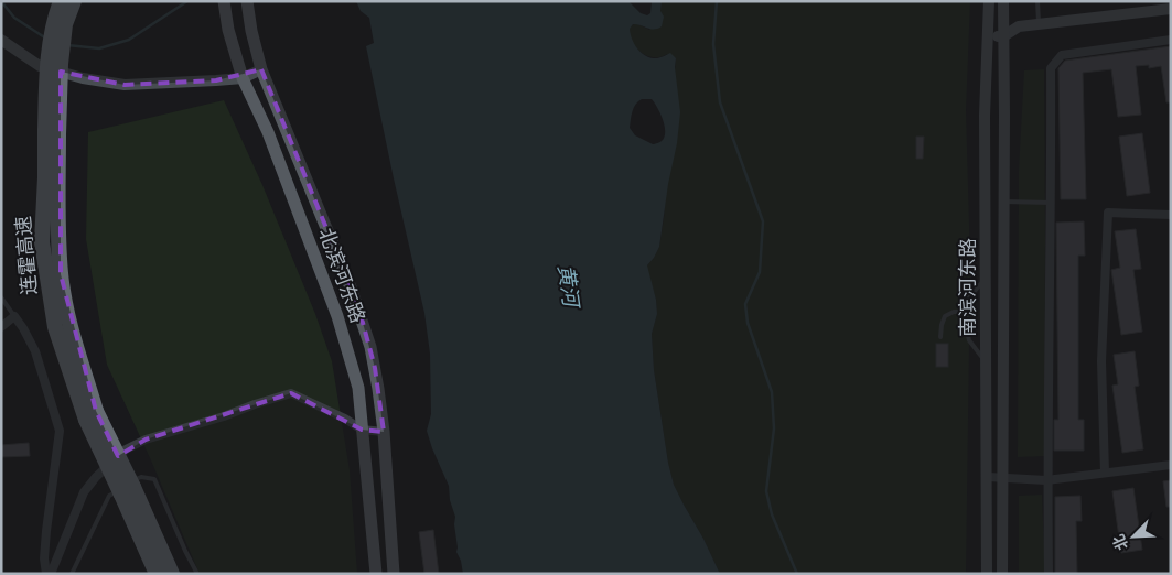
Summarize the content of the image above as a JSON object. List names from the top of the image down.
{
  "streets": {
    "highway": ["连霍高速"],
    "main road": ["北滨河东路", "南滨河东路"]
  },
  "water": ["黄河"],
  "north": "bottom left"
}
